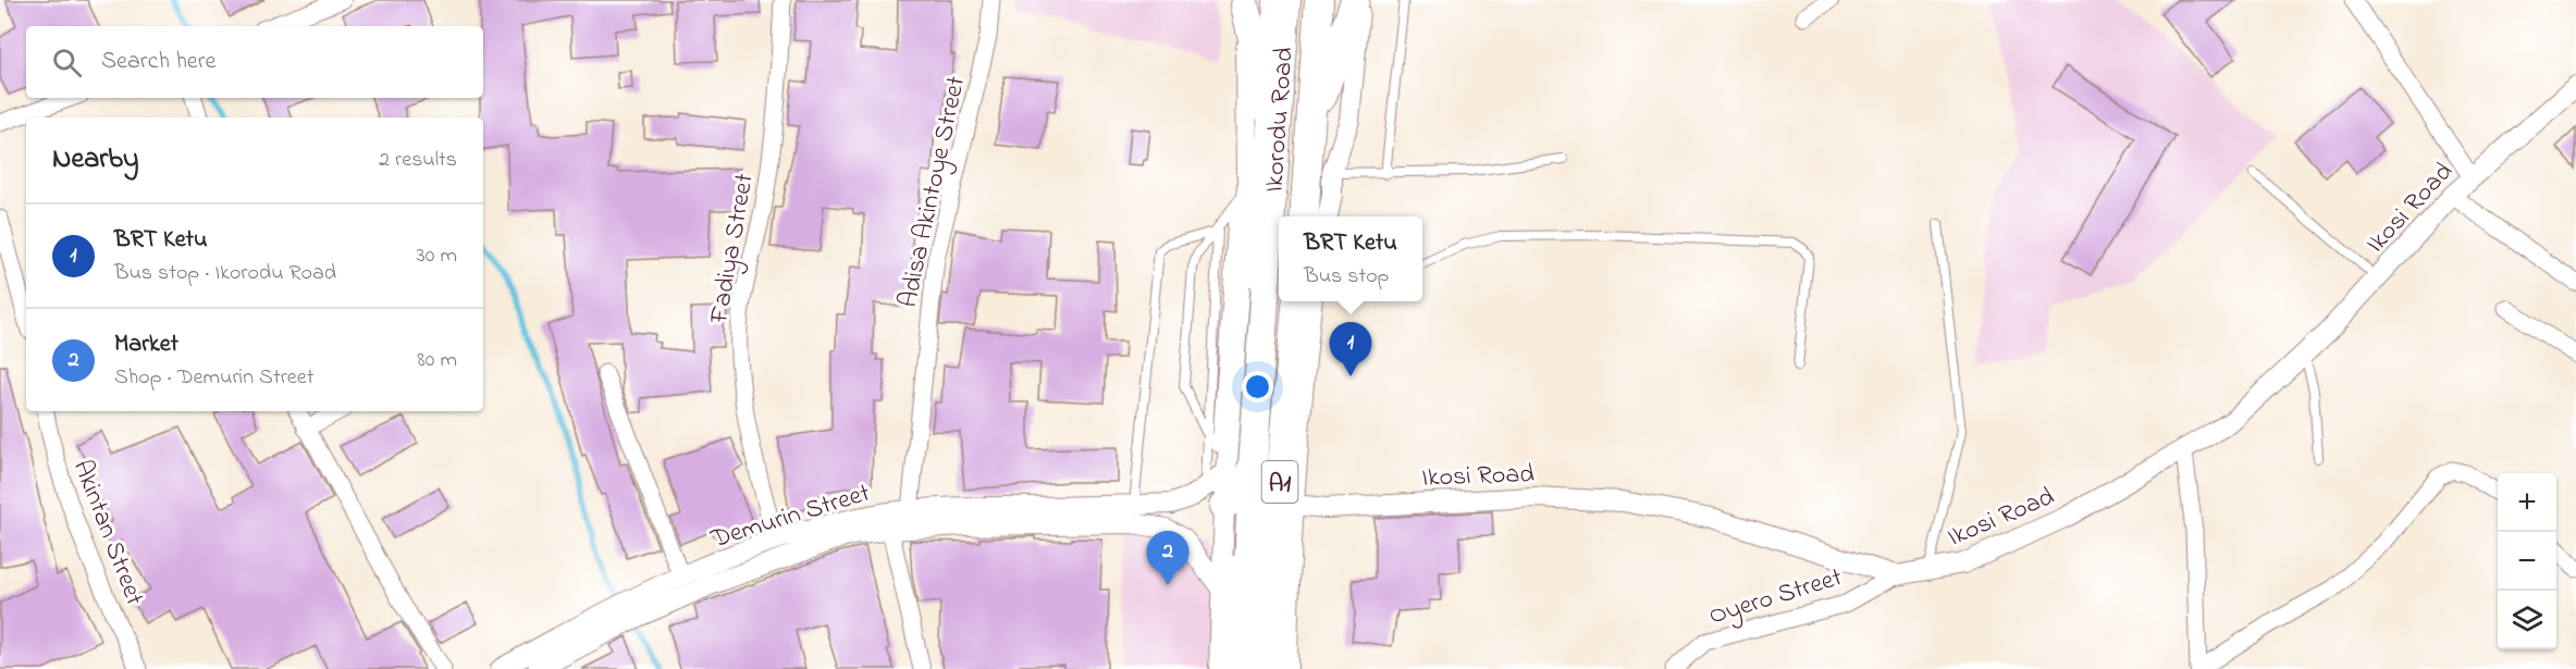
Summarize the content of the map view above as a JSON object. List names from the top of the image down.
{
  "streets": {
    "highway": ["Ikorodu Road", "A1"],
    "street": [
      "Adisa Akintoye Street",
      "Ikosi Road",
      "Fadiya Street",
      "Demurin Street",
      "Akintan Street",
      "Oyero Street"
    ]
  },
  "crossings": [
    ["Ikorodu Road", "Demurin Street"],
    ["Adisa Akintoye Street", "Demurin Street"],
    ["Ikosi Road", "Oyero Street"],
    ["Fadiya Street", "Demurin Street"]
  ],
  "page": {
    "search": "Search here",
    "heading": ["Nearby", "2 results"],
    "list": [
      {
        "mark": "1",
        "name": "BRT Ketu",
        "note": "Bus stop · Ikorodu Road",
        "value": "30 m"
      },
      {
        "mark": "2",
        "name": "Market",
        "note": "Shop · Demurin Street",
        "value": "80 m"
      }
    ],
    "popup": ["BRT Ketu", "Bus stop"],
    "pins": ["1", "2"],
    "map_buttons": ["+", "−"]
  }
}
